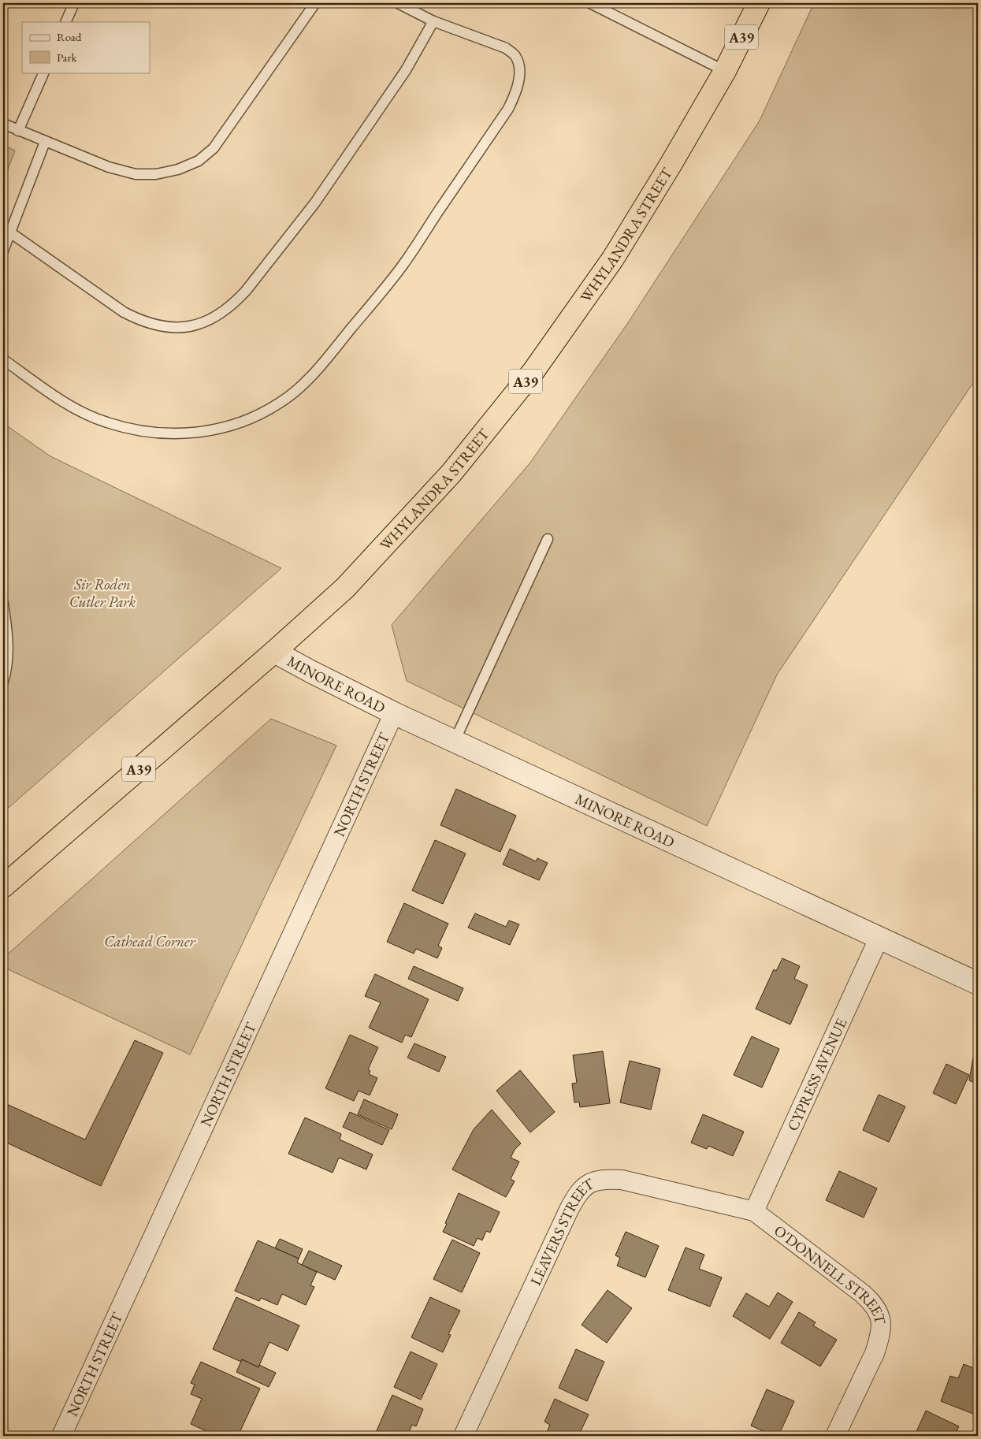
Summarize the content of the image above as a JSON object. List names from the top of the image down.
{
  "streets": {
    "highway": ["A39", "WHYLANDRA STREET"],
    "street": [
      "MINORE ROAD",
      "NORTH STREET",
      "CYPRESS AVENUE",
      "LEAVERS STREET",
      "O'DONNELL STREET"
    ]
  },
  "crossings": [
    ["WHYLANDRA STREET", "MINORE ROAD"],
    ["MINORE ROAD", "NORTH STREET"],
    ["MINORE ROAD", "CYPRESS AVENUE"],
    ["CYPRESS AVENUE", "LEAVERS STREET"],
    ["CYPRESS AVENUE", "O'DONNELL STREET"],
    ["LEAVERS STREET", "O'DONNELL STREET"]
  ],
  "parks": ["Sir Roden Cutler Park", "Cathead Corner"],
  "legend": ["Road", "Park"]
}
